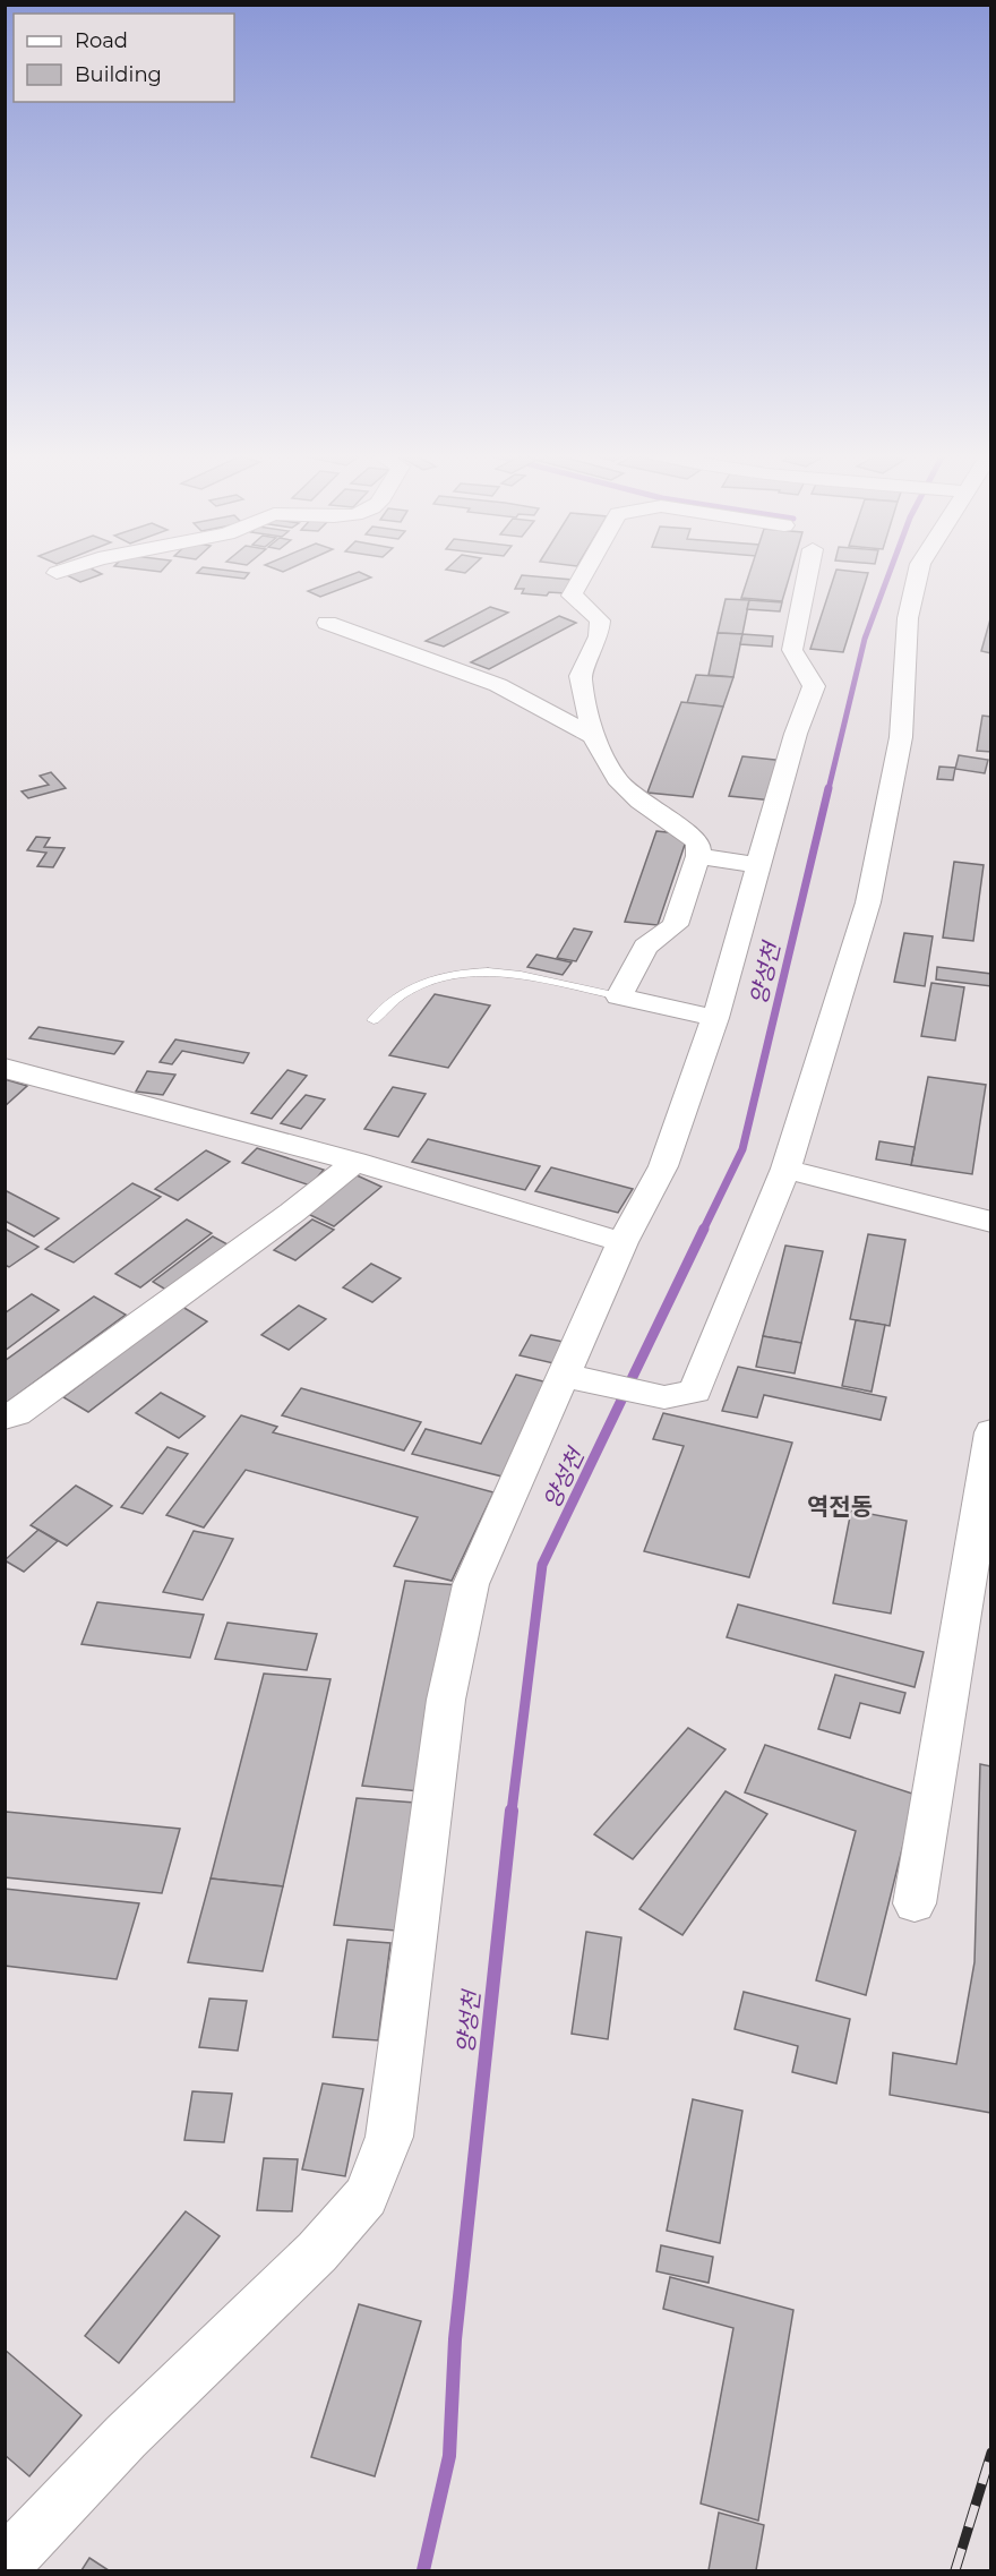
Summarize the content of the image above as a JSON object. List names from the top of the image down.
{
  "districts": ["역전동"],
  "water": ["양성천"],
  "legend": ["Road", "Building"]
}
